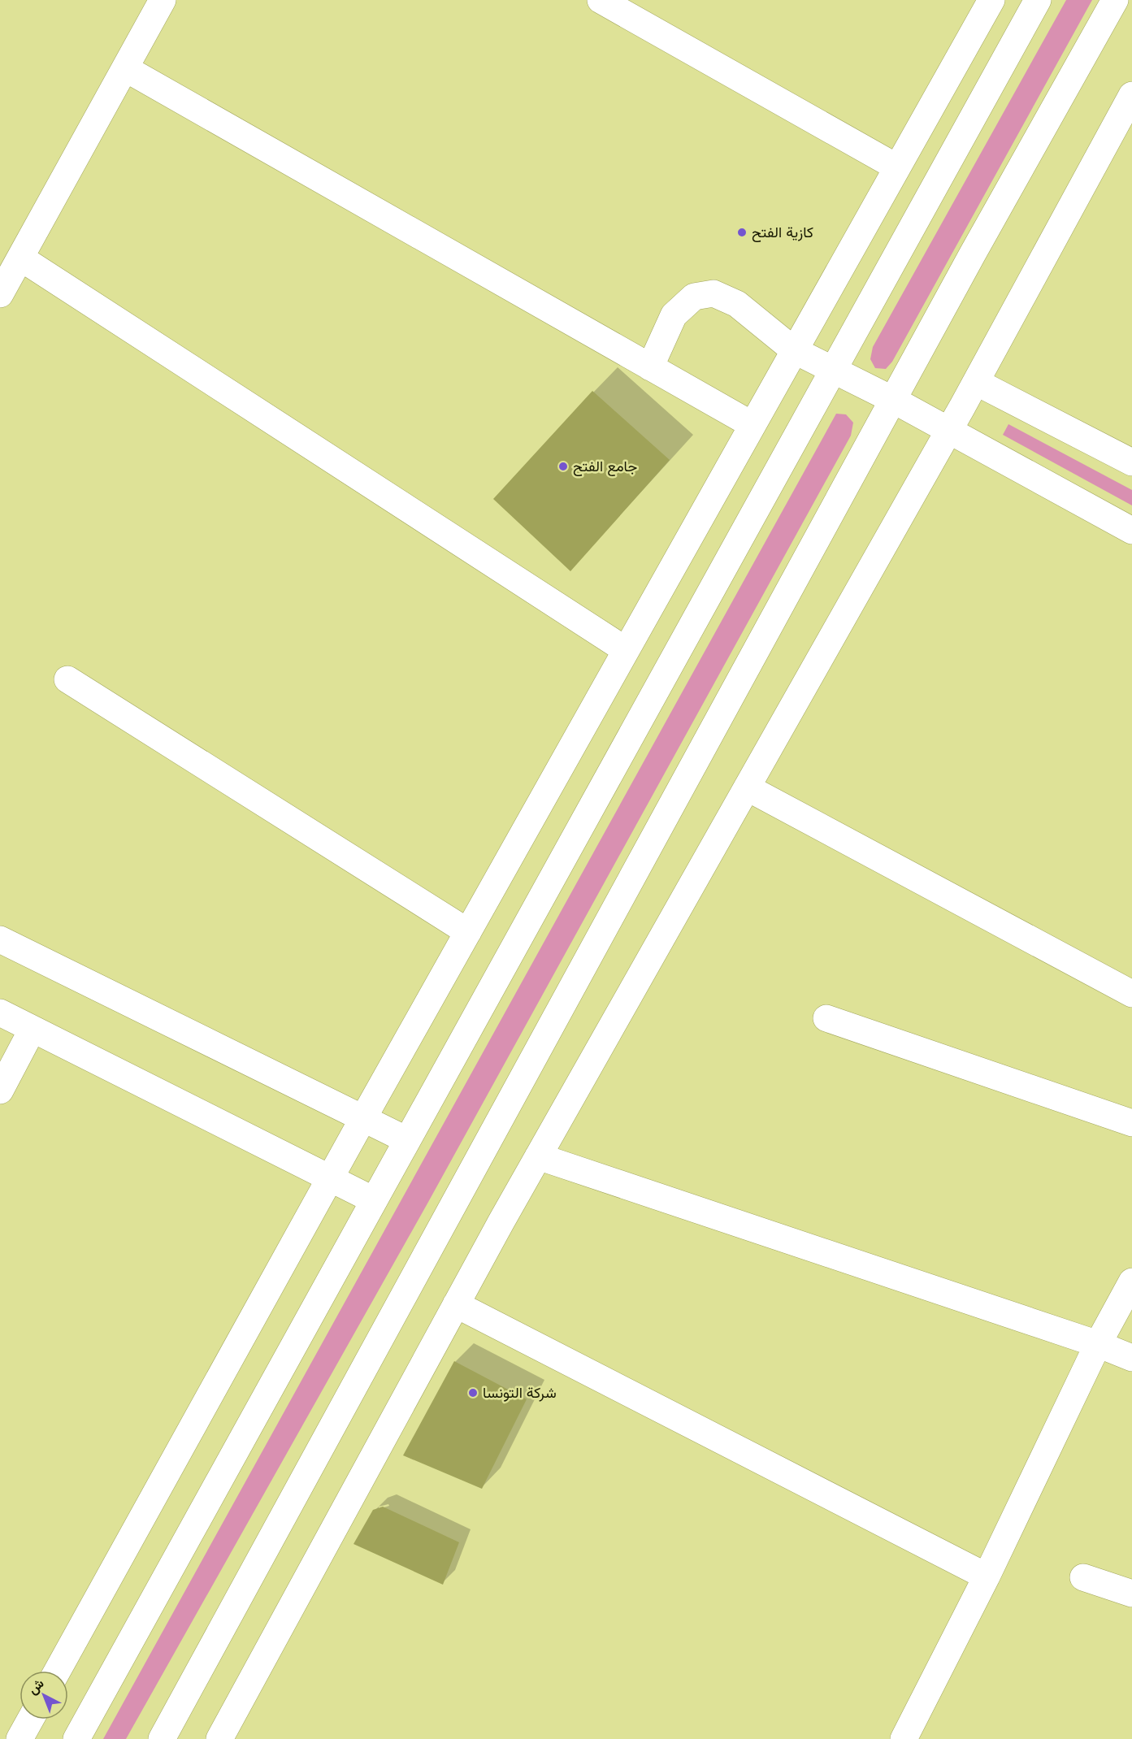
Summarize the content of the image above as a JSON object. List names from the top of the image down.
{
  "places": ["كازية الفتح", "جامع الفتح", "شركة التونسا"],
  "north": "top left"
}
